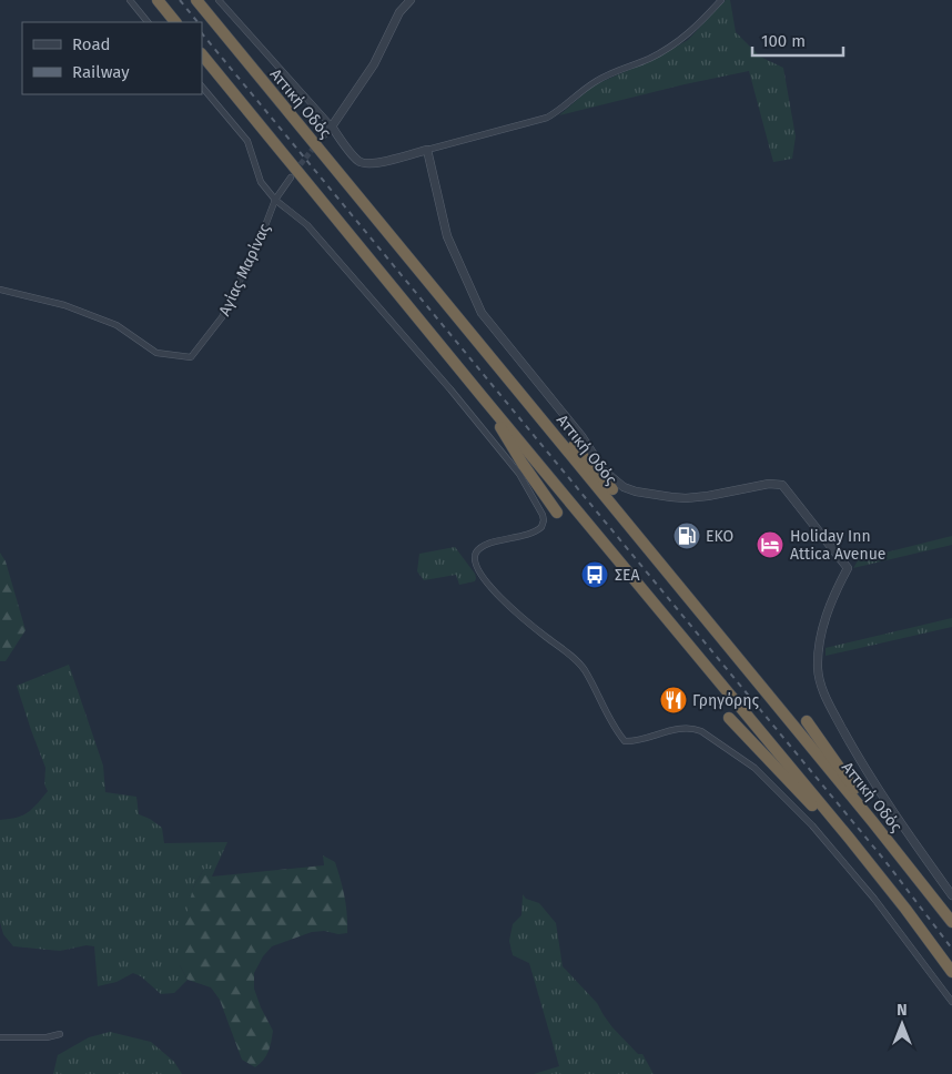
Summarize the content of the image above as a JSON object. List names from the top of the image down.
{
  "streets": {
    "highway": ["Αττική Οδός"],
    "street": ["Αγίας Μαρίνας"]
  },
  "places": {
    "fuel station": ["EKO"],
    "hotel": ["Holiday Inn Attica Avenue"],
    "bus stop": ["ΣΕΑ"],
    "restaurant": ["Γρηγόρης"]
  },
  "legend": ["Road", "Railway"],
  "scale_bar": "100 m",
  "north": "top"
}
